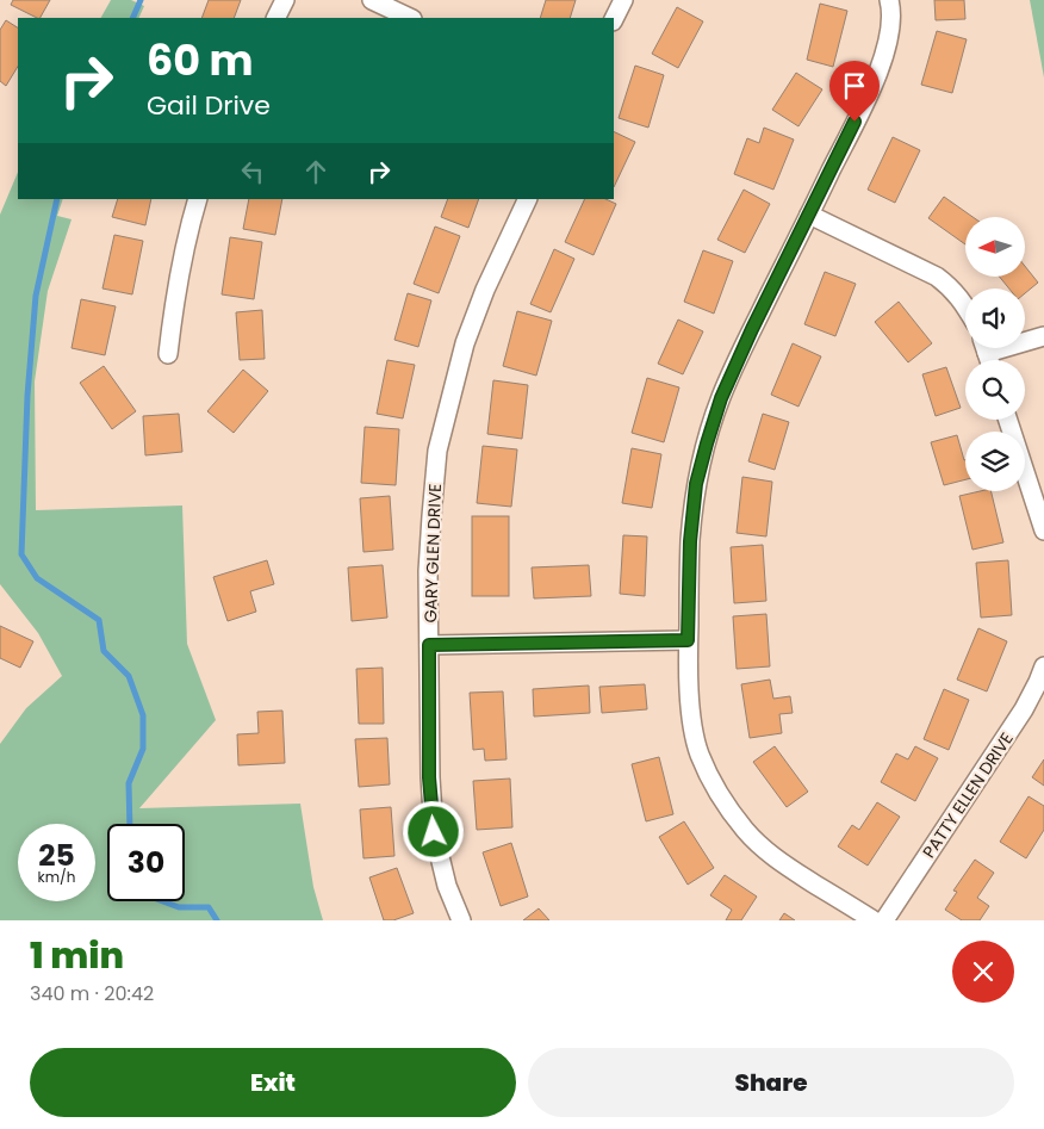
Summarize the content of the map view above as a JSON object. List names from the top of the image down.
{
  "streets": {
    "street": ["GARY GLEN DRIVE", "PATTY ELLEN DRIVE"]
  },
  "north": "left",
  "page": {
    "turn": ["60 m", "Gail Drive"],
    "speed": "25 km/h",
    "limit": "30",
    "heading": ["1 min", "340 m · 20:42"],
    "buttons": ["Exit", "Share"]
  }
}
